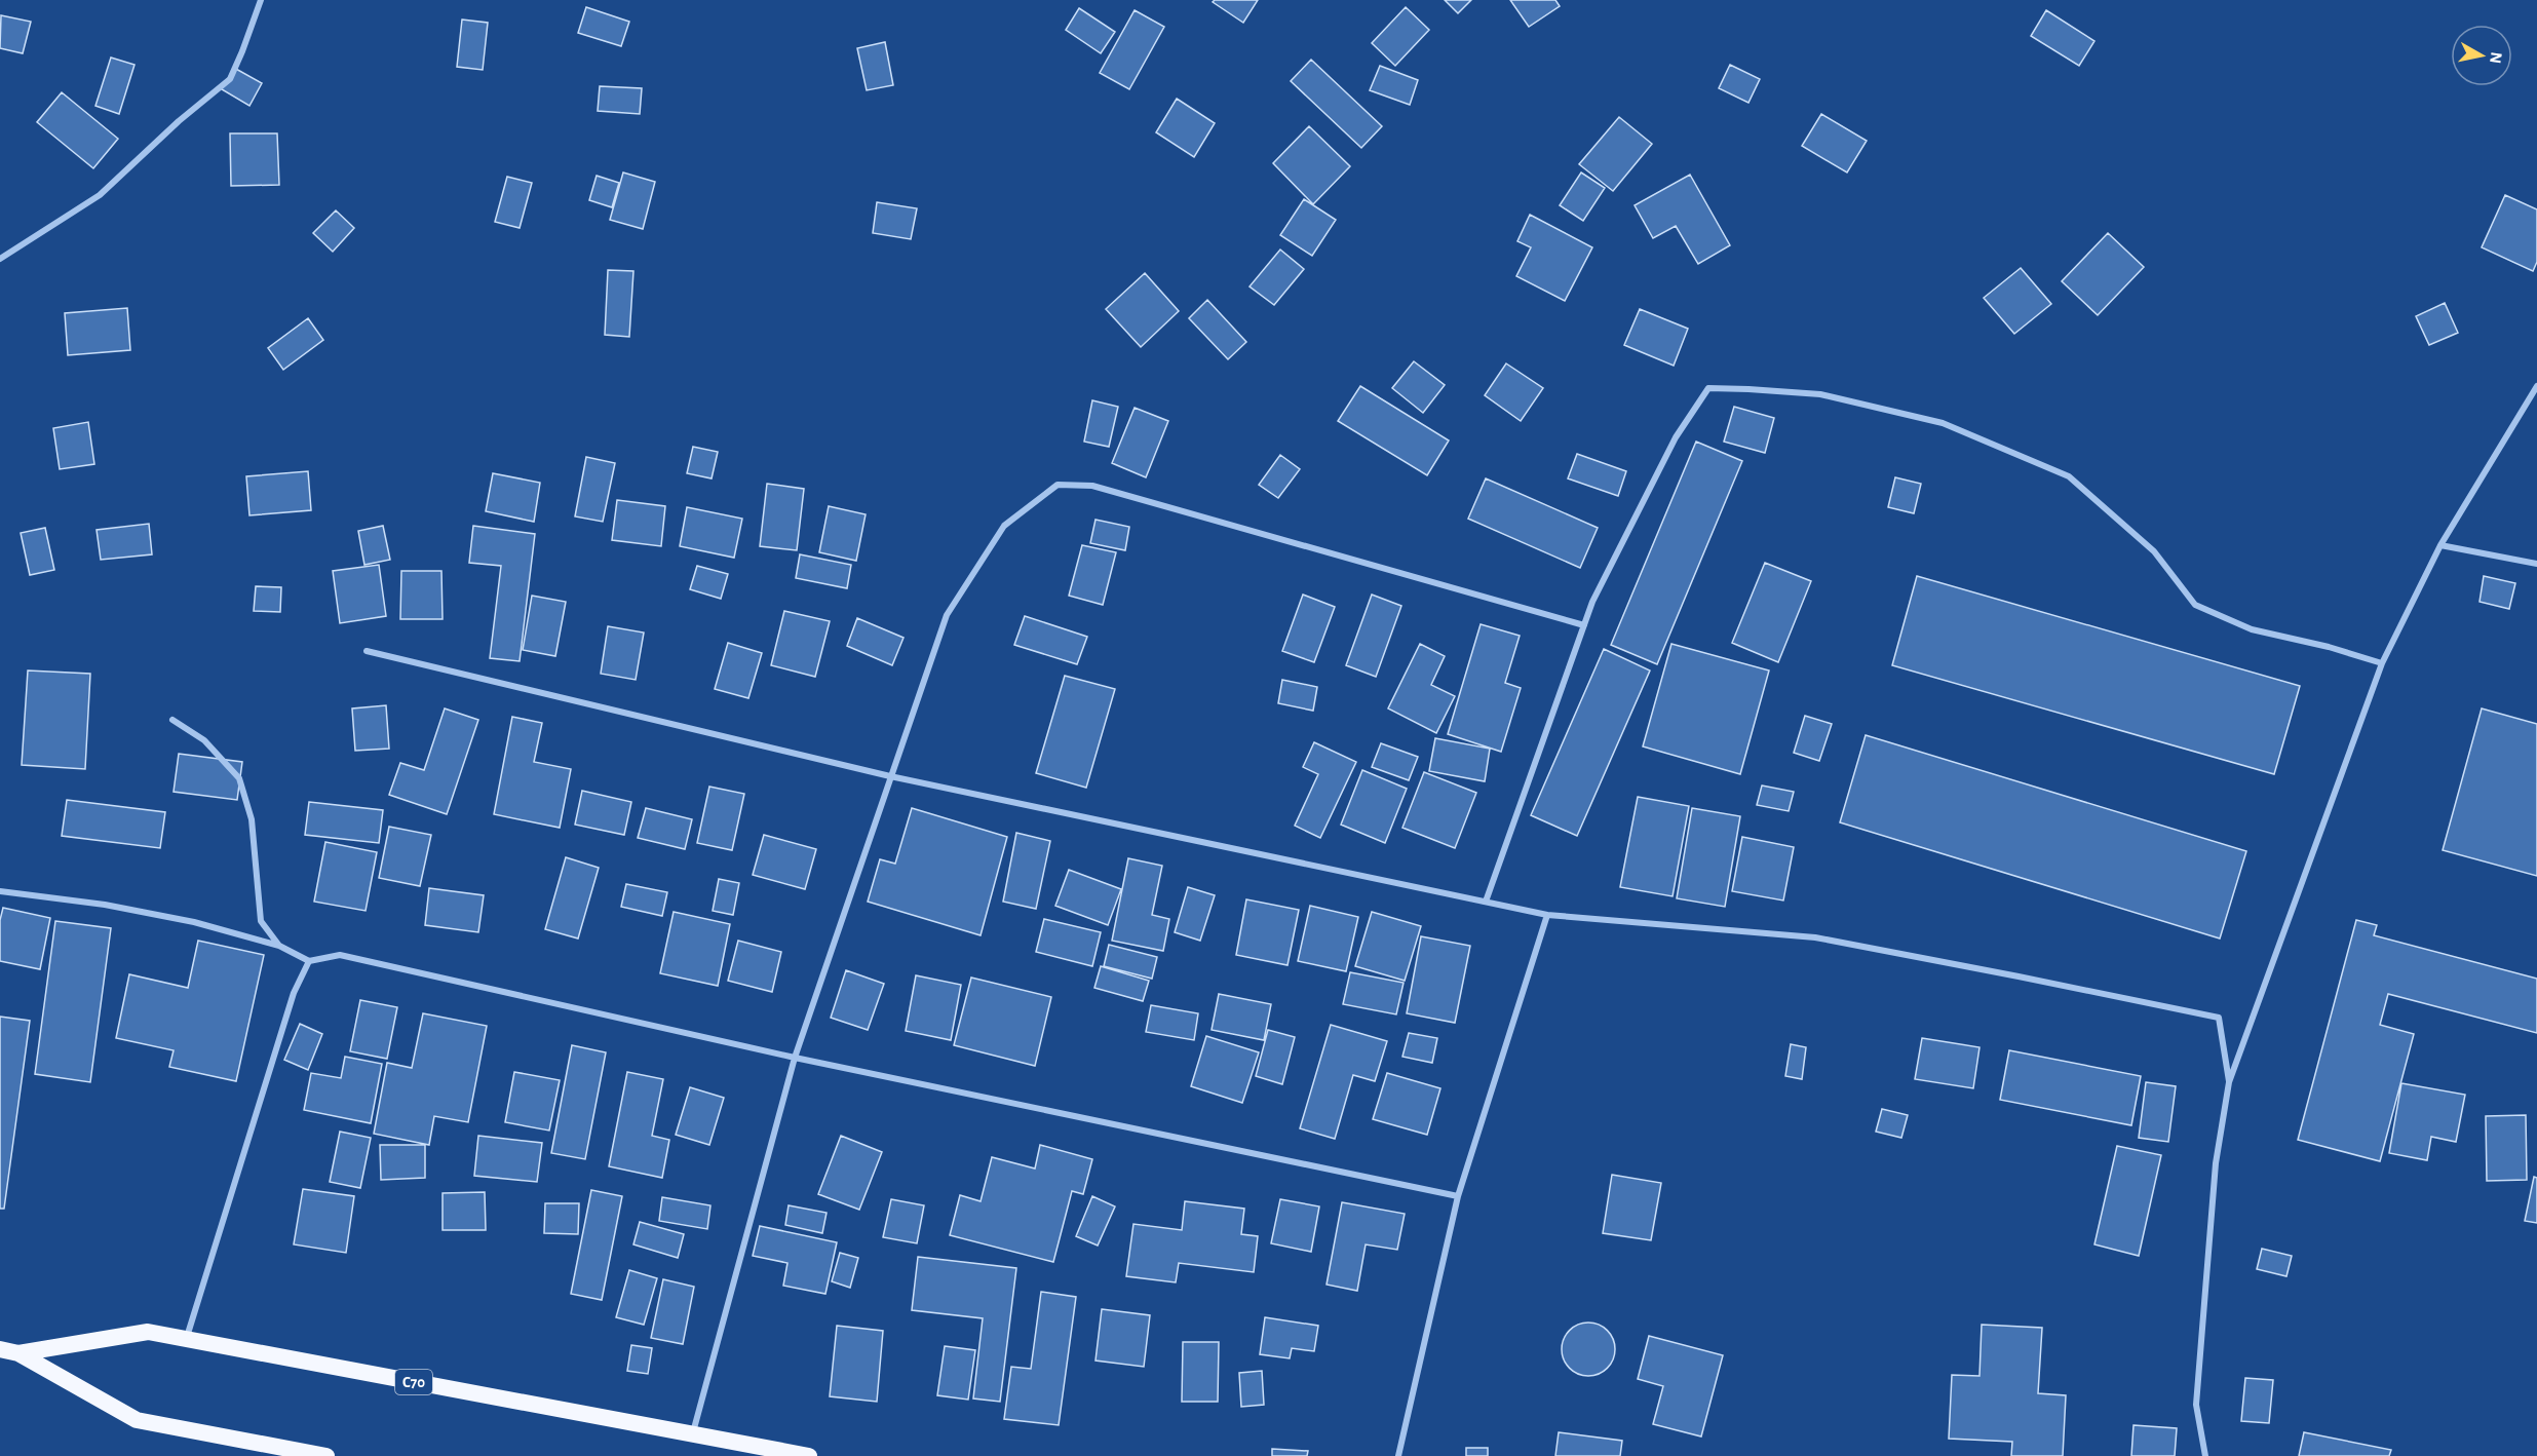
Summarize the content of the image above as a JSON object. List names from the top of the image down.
{
  "streets": {
    "highway": ["C70"]
  },
  "north": "right"
}
